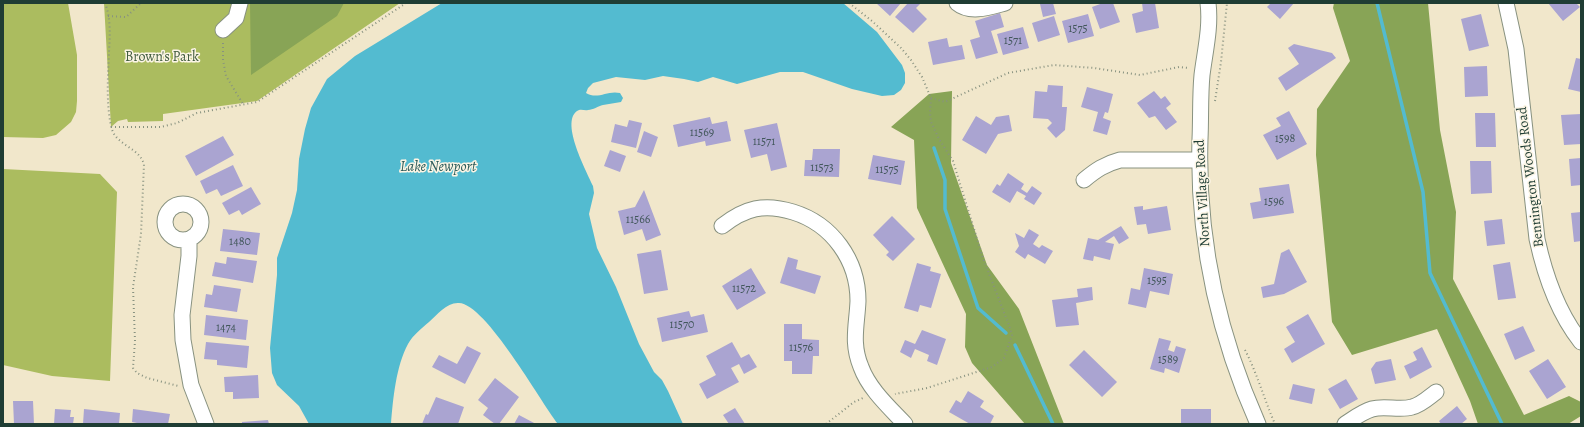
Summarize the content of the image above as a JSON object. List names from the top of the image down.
{
  "streets": {
    "street": ["Bennington Woods Road", "North Village Road"]
  },
  "water": ["Lake Newport"],
  "parks": ["Brown's Park"],
  "house_numbers": [
    "1575",
    "1571",
    "11569",
    "1598",
    "11571",
    "11573",
    "11575",
    "1596",
    "11566",
    "1480",
    "1595",
    "11572",
    "11570",
    "1474",
    "11576",
    "1589"
  ]
}
